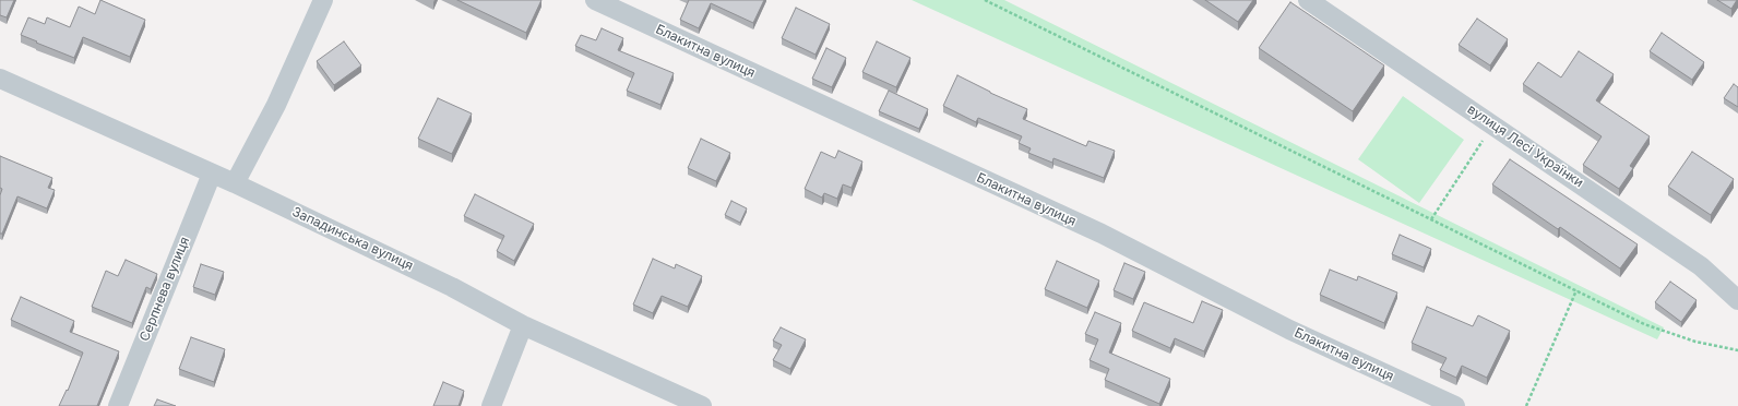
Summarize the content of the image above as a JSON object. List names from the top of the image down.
{
  "streets": {
    "street": [
      "Блакитна вулиця",
      "вулиця Лесі Українки",
      "Западинська вулиця",
      "Серпнева вулиця"
    ]
  },
  "crossings": [
    ["Западинська вулиця", "Серпнева вулиця"]
  ]
}
